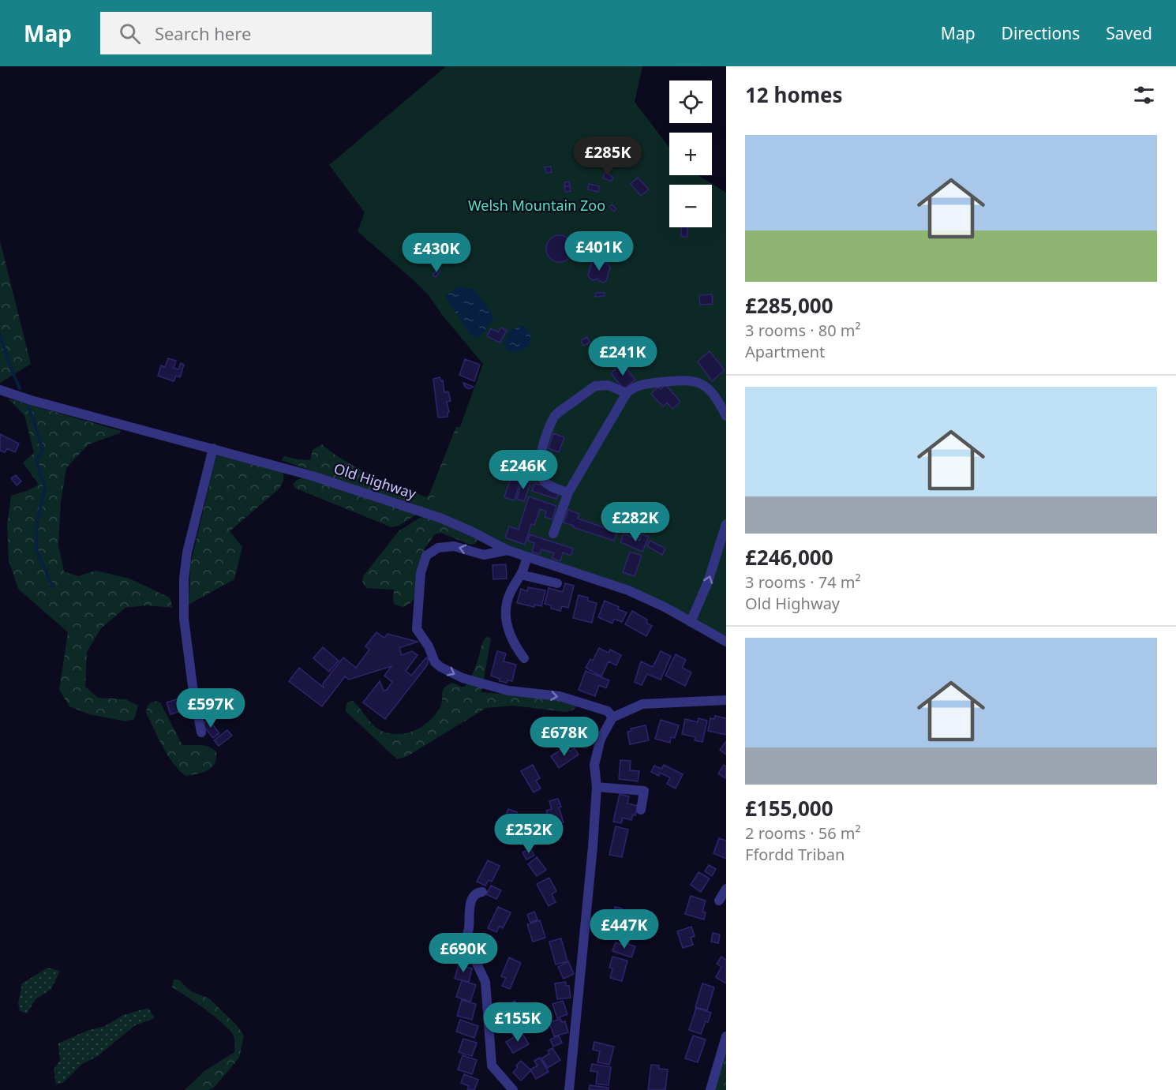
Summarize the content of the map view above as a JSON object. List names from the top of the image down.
{
  "streets": {
    "street": ["Old Highway"]
  },
  "parks": ["Welsh Mountain Zoo"],
  "page": {
    "header": "Map",
    "search": "Search here",
    "nav": ["Map", "Directions", "Saved"],
    "heading": "12 homes",
    "map_buttons": ["+", "−"],
    "list": [
      {
        "name": "£285,000",
        "note": "3 rooms · 80 m² · Apartment"
      },
      {
        "name": "£246,000",
        "note": "3 rooms · 74 m² · Old Highway"
      },
      {
        "name": "£155,000",
        "note": "2 rooms · 56 m² · Ffordd Triban"
      }
    ],
    "price": [
      "£285K",
      "£401K",
      "£430K",
      "£241K",
      "£246K",
      "£282K",
      "£597K",
      "£678K",
      "£252K",
      "£447K",
      "£690K",
      "£155K"
    ]
  }
}
